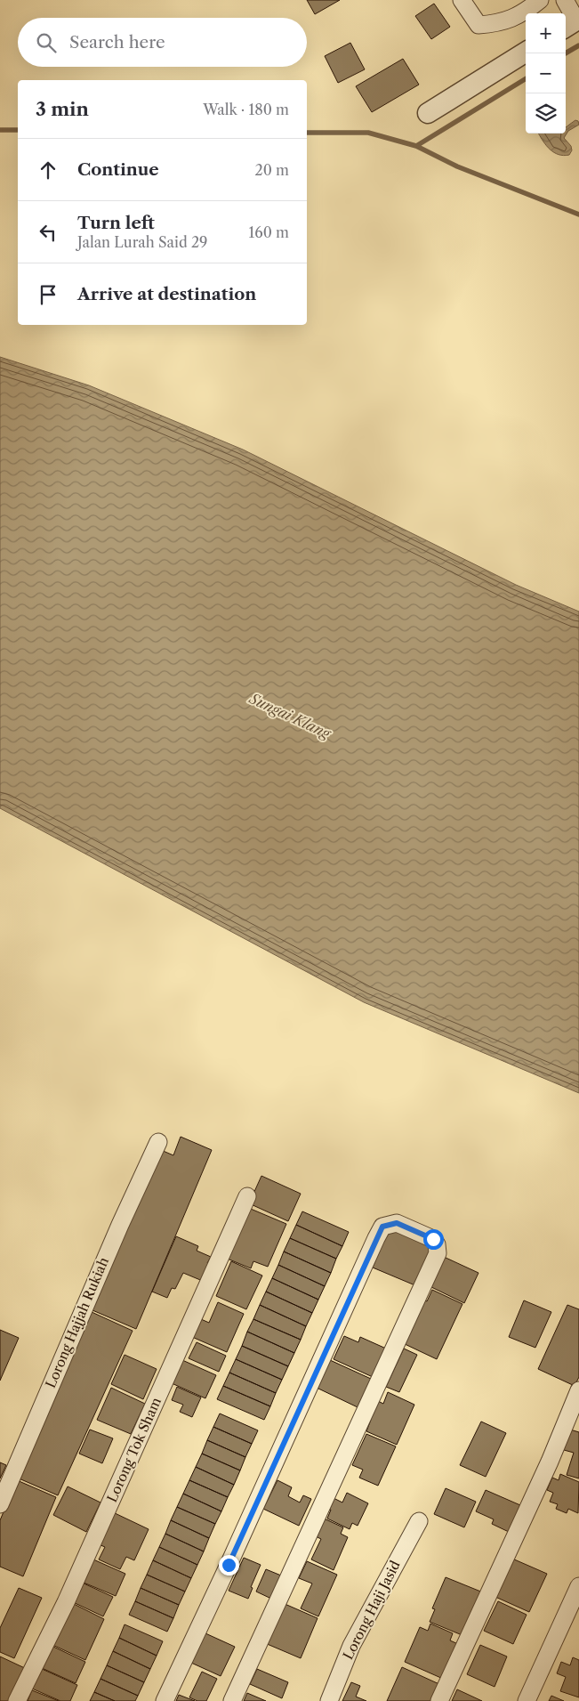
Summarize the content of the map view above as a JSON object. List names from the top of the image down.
{
  "streets": {
    "street": ["Lorong Hajjah Rukiah", "Lorong Tok Sham", "Lorong Haji Jasid"]
  },
  "water": ["Sungai Klang"],
  "page": {
    "map_buttons": ["+", "−"],
    "search": "Search here",
    "heading": ["3 min", "Walk · 180 m"],
    "list": [
      ["Continue", "20 m"],
      ["Turn left", "Jalan Lurah Said 29", "160 m"],
      "Arrive at destination"
    ]
  }
}
